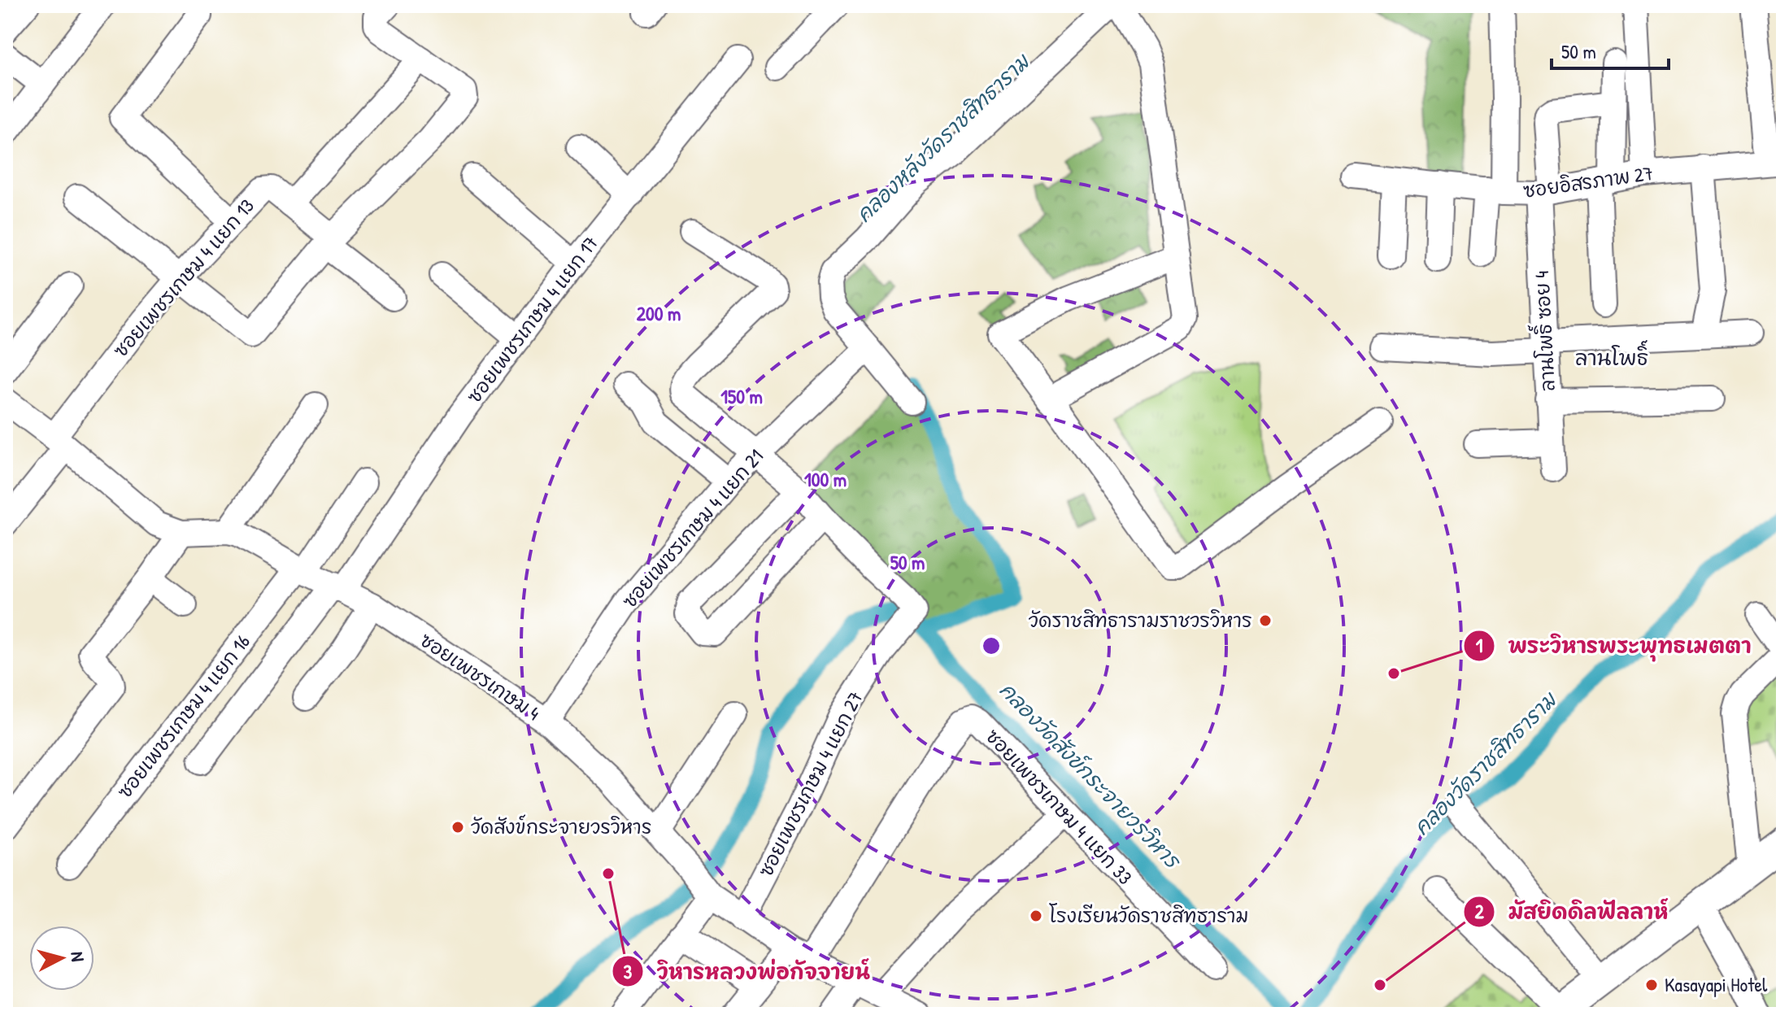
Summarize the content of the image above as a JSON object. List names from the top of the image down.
{
  "streets": {
    "street": [
      "ซอยอิสรภาพ 27",
      "ซอยเพชรเกษม 4 แยก 13",
      "ซอยเพชรเกษม 4 แยก 17",
      "ลานโพธิ์ ซอย 4",
      "ซอยเพชรเกษม 4 แยก 21",
      "ซอยเพชรเกษม 4",
      "ซอยเพชรเกษม 4 แยก 16",
      "ซอยเพชรเกษม 4 แยก 27",
      "ซอยเพชรเกษม 4 แยก 33"
    ]
  },
  "crossings": [
    ["ซอยอิสรภาพ 27", "ลานโพธิ์ ซอย 4"],
    ["ซอยเพชรเกษม 4 แยก 13", "ซอยเพชรเกษม 4"],
    ["ซอยเพชรเกษม 4 แยก 17", "ซอยเพชรเกษม 4"],
    ["ซอยเพชรเกษม 4 แยก 21", "ซอยเพชรเกษม 4"],
    ["ซอยเพชรเกษม 4", "ซอยเพชรเกษม 4 แยก 16"],
    ["ซอยเพชรเกษม 4", "ซอยเพชรเกษม 4 แยก 27"],
    ["ซอยเพชรเกษม 4", "ซอยเพชรเกษม 4 แยก 33"]
  ],
  "districts": ["ลานโพธิ์"],
  "water": ["คลองหลังวัดราชสิทธาราม", "คลองวัดราชสิทธาราม", "คลองวัดสังข์กระจายวรวิหาร"],
  "places": [
    "วัดราชสิทธารามราชวรวิหาร",
    "พระวิหารพระพุทธเมตตา",
    "วัดสังข์กระจายวรวิหาร",
    "วิหารหลวงพ่อกัจจายน์",
    "โรงเรียนวัดราชสิทธาราม",
    "มัสยิดดิลฟัลลาห์",
    "Kasayapi Hotel"
  ],
  "scale_bar": "50 m",
  "north": "right",
  "rings": [
    "200 m",
    "150 m",
    "100 m",
    "50 m"
  ]
}
